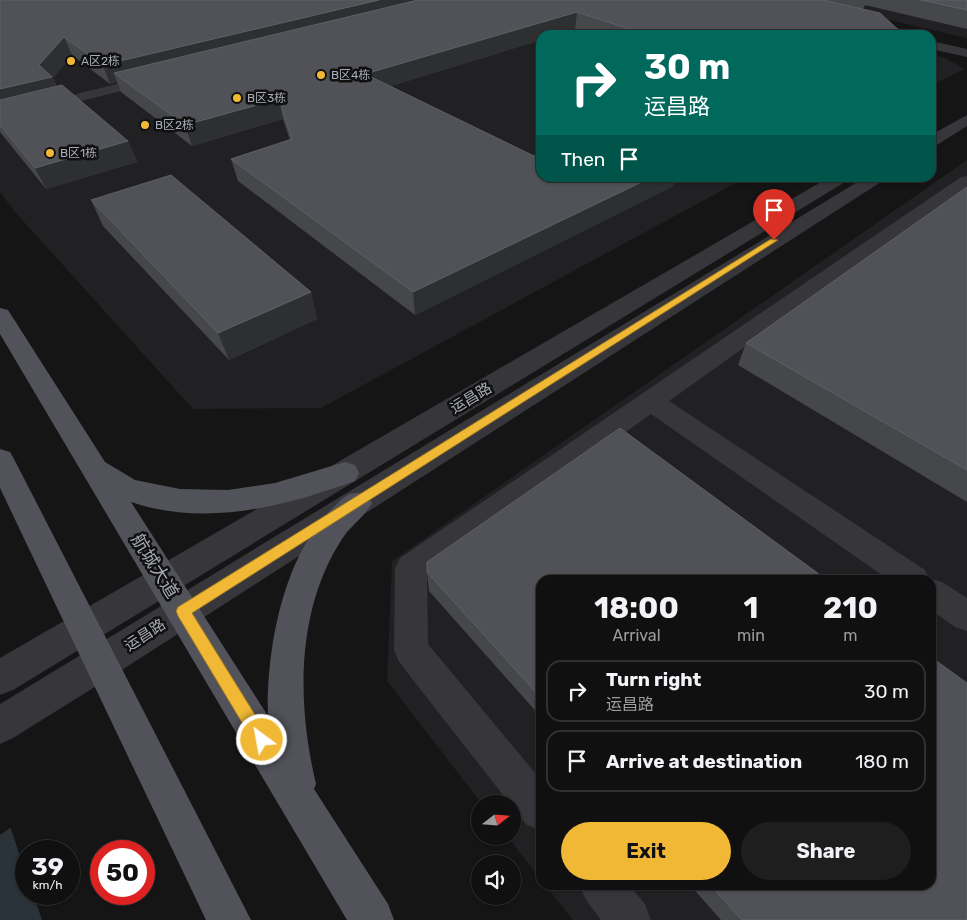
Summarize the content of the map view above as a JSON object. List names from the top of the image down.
{
  "streets": {
    "main road": ["航城大道"],
    "street": ["运昌路"]
  },
  "crossings": [
    ["运昌路", "航城大道"]
  ],
  "places": [
    "A区2栋",
    "B区4栋",
    "B区3栋",
    "B区2栋",
    "B区1栋"
  ],
  "north": "right",
  "page": {
    "turn": ["30 m", "运昌路"],
    "then": "Then",
    "eta": [
      "18:00",
      "Arrival",
      "1",
      "min",
      "210",
      "m"
    ],
    "list": [
      {
        "name": "Turn right",
        "note": "运昌路",
        "value": "30 m"
      },
      {
        "name": "Arrive at destination",
        "value": "180 m"
      }
    ],
    "buttons": ["Exit", "Share"],
    "speed": "39 km/h",
    "limit": "50"
  }
}
